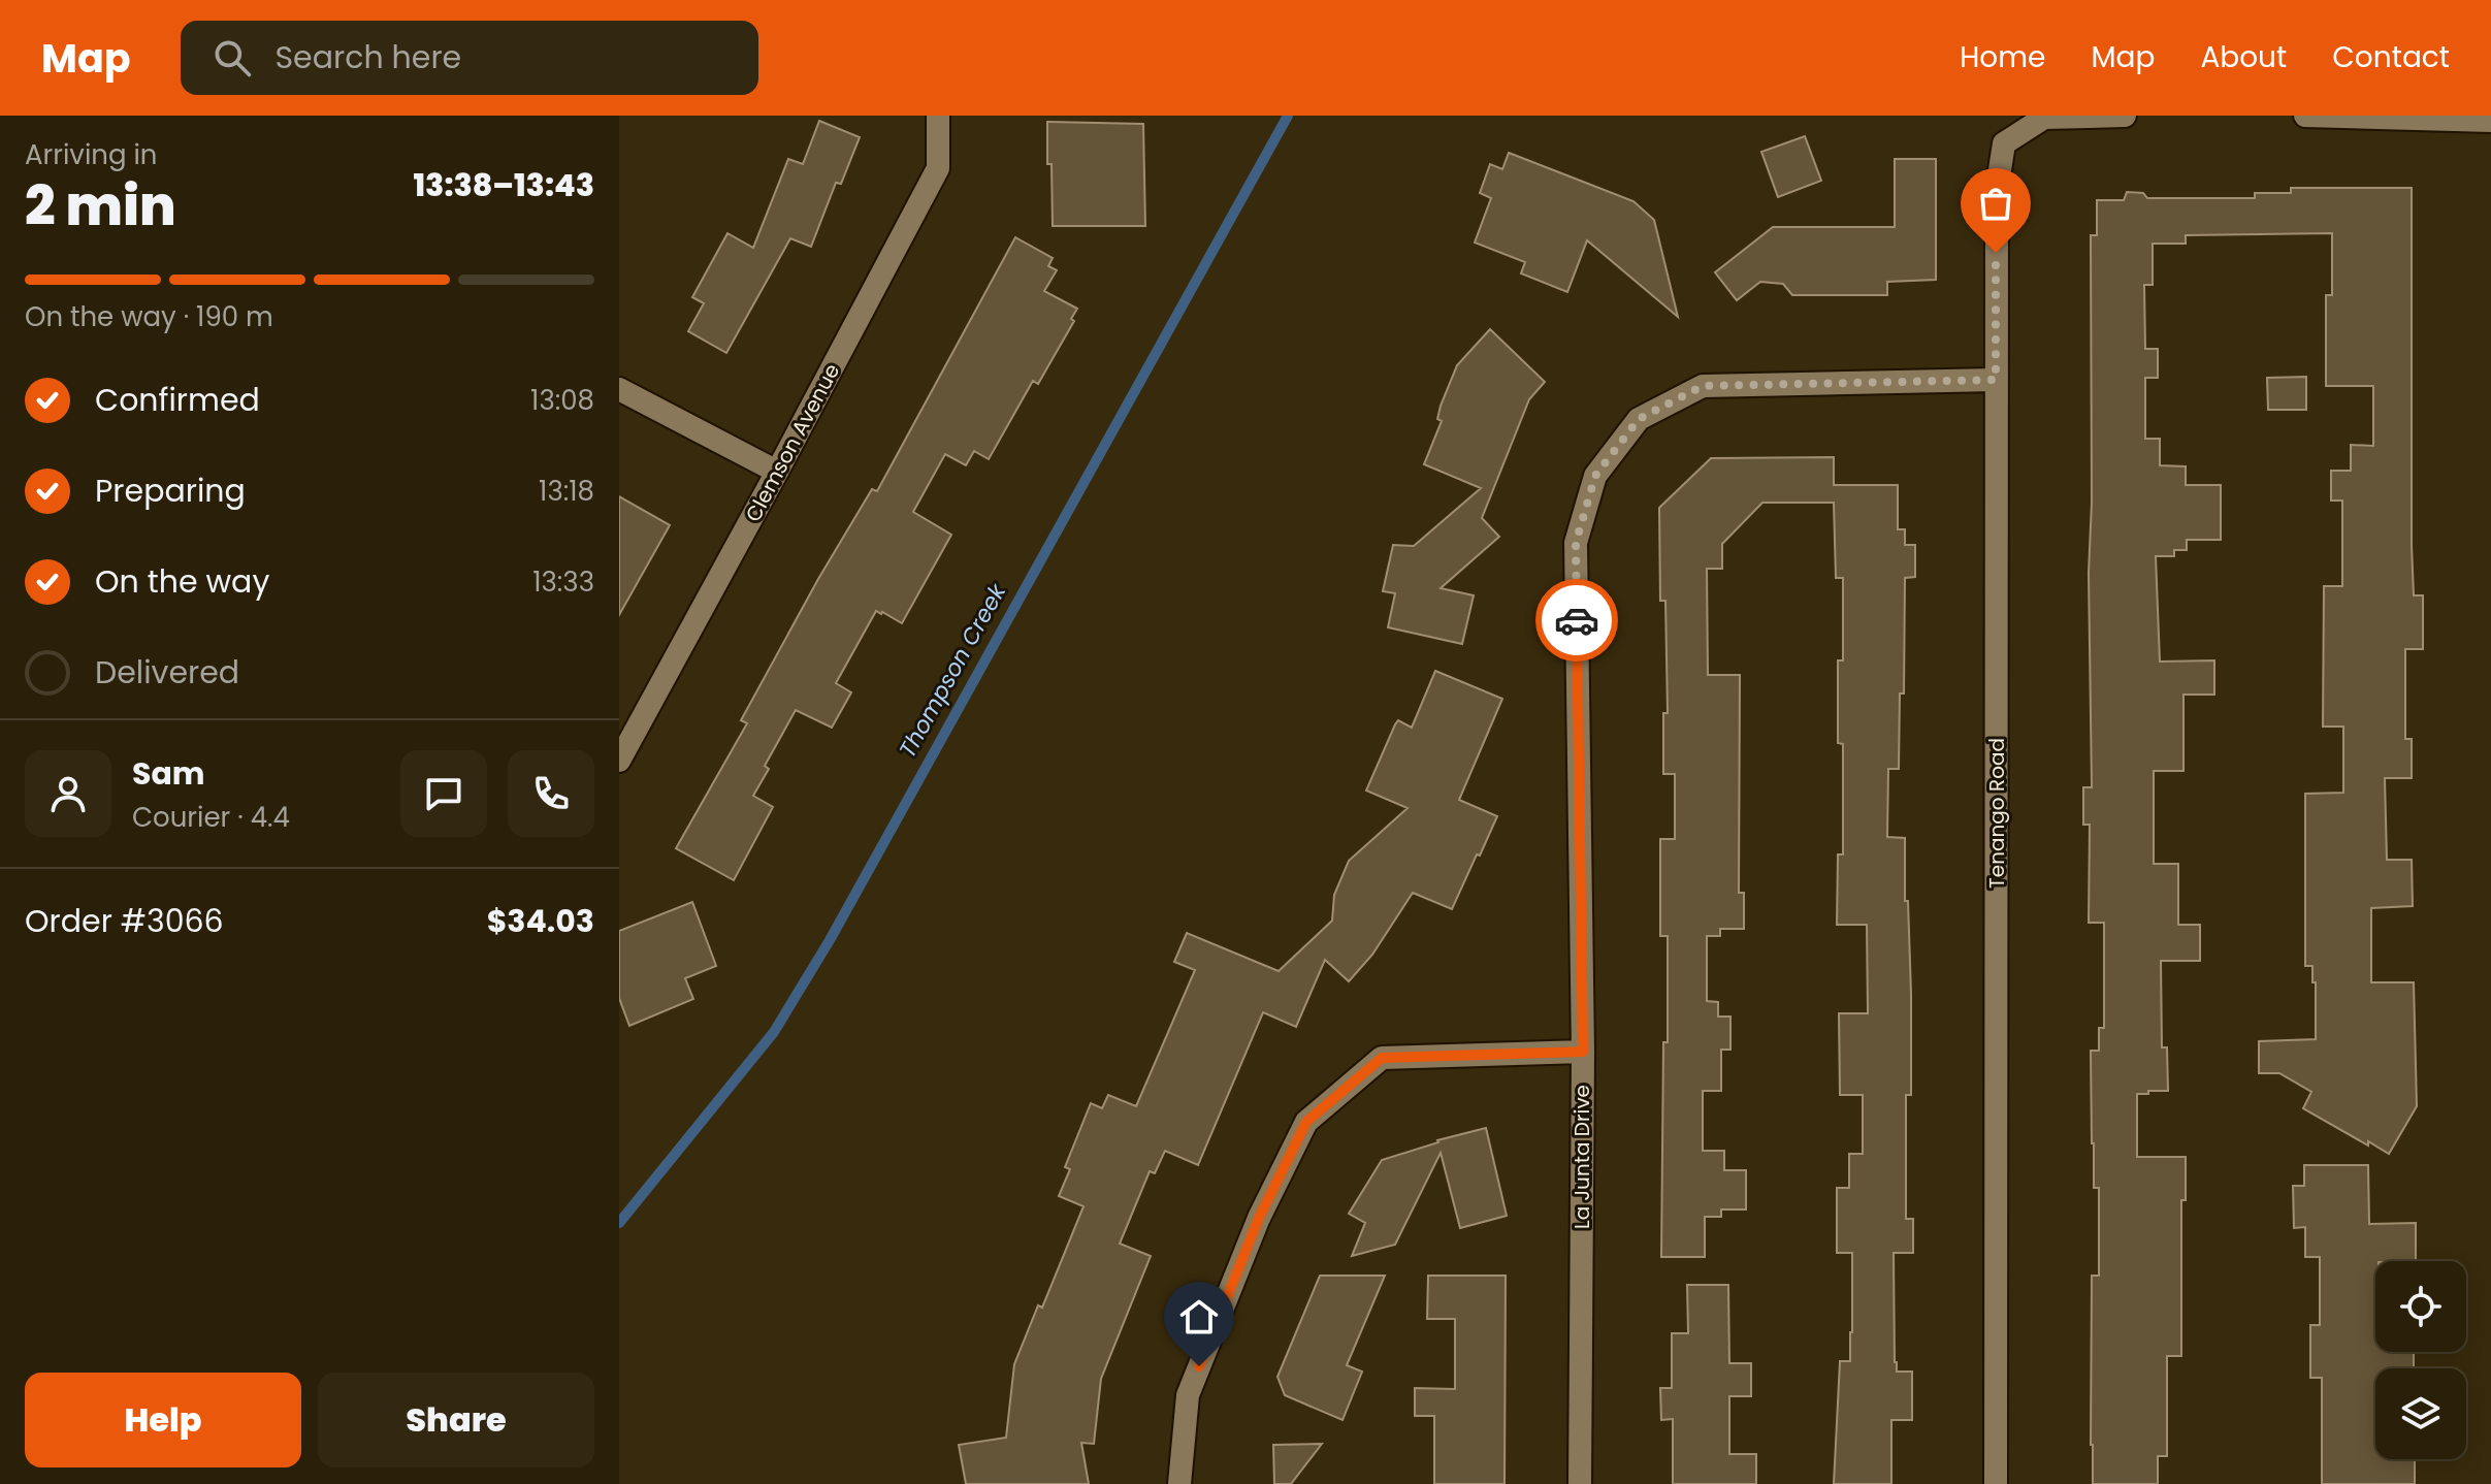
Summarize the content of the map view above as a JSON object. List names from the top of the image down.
{
  "streets": {
    "street": ["Clemson Avenue", "Tenango Road", "La Junta Drive"]
  },
  "crossings": [
    ["Tenango Road", "La Junta Drive"]
  ],
  "water": ["Thompson Creek"],
  "page": {
    "header": "Map",
    "search": "Search here",
    "nav": [
      "Home",
      "Map",
      "About",
      "Contact"
    ],
    "heading": ["2 min", "Arriving in", "13:38–13:43"],
    "panel": [
      "Sam",
      "Courier · 4.4",
      "Order #3066",
      "$34.03"
    ],
    "bar": "On the way · 190 m",
    "list": [
      ["Confirmed", "13:08"],
      ["Preparing", "13:18"],
      ["On the way", "13:33"],
      "Delivered"
    ],
    "buttons": ["Help", "Share"]
  }
}
